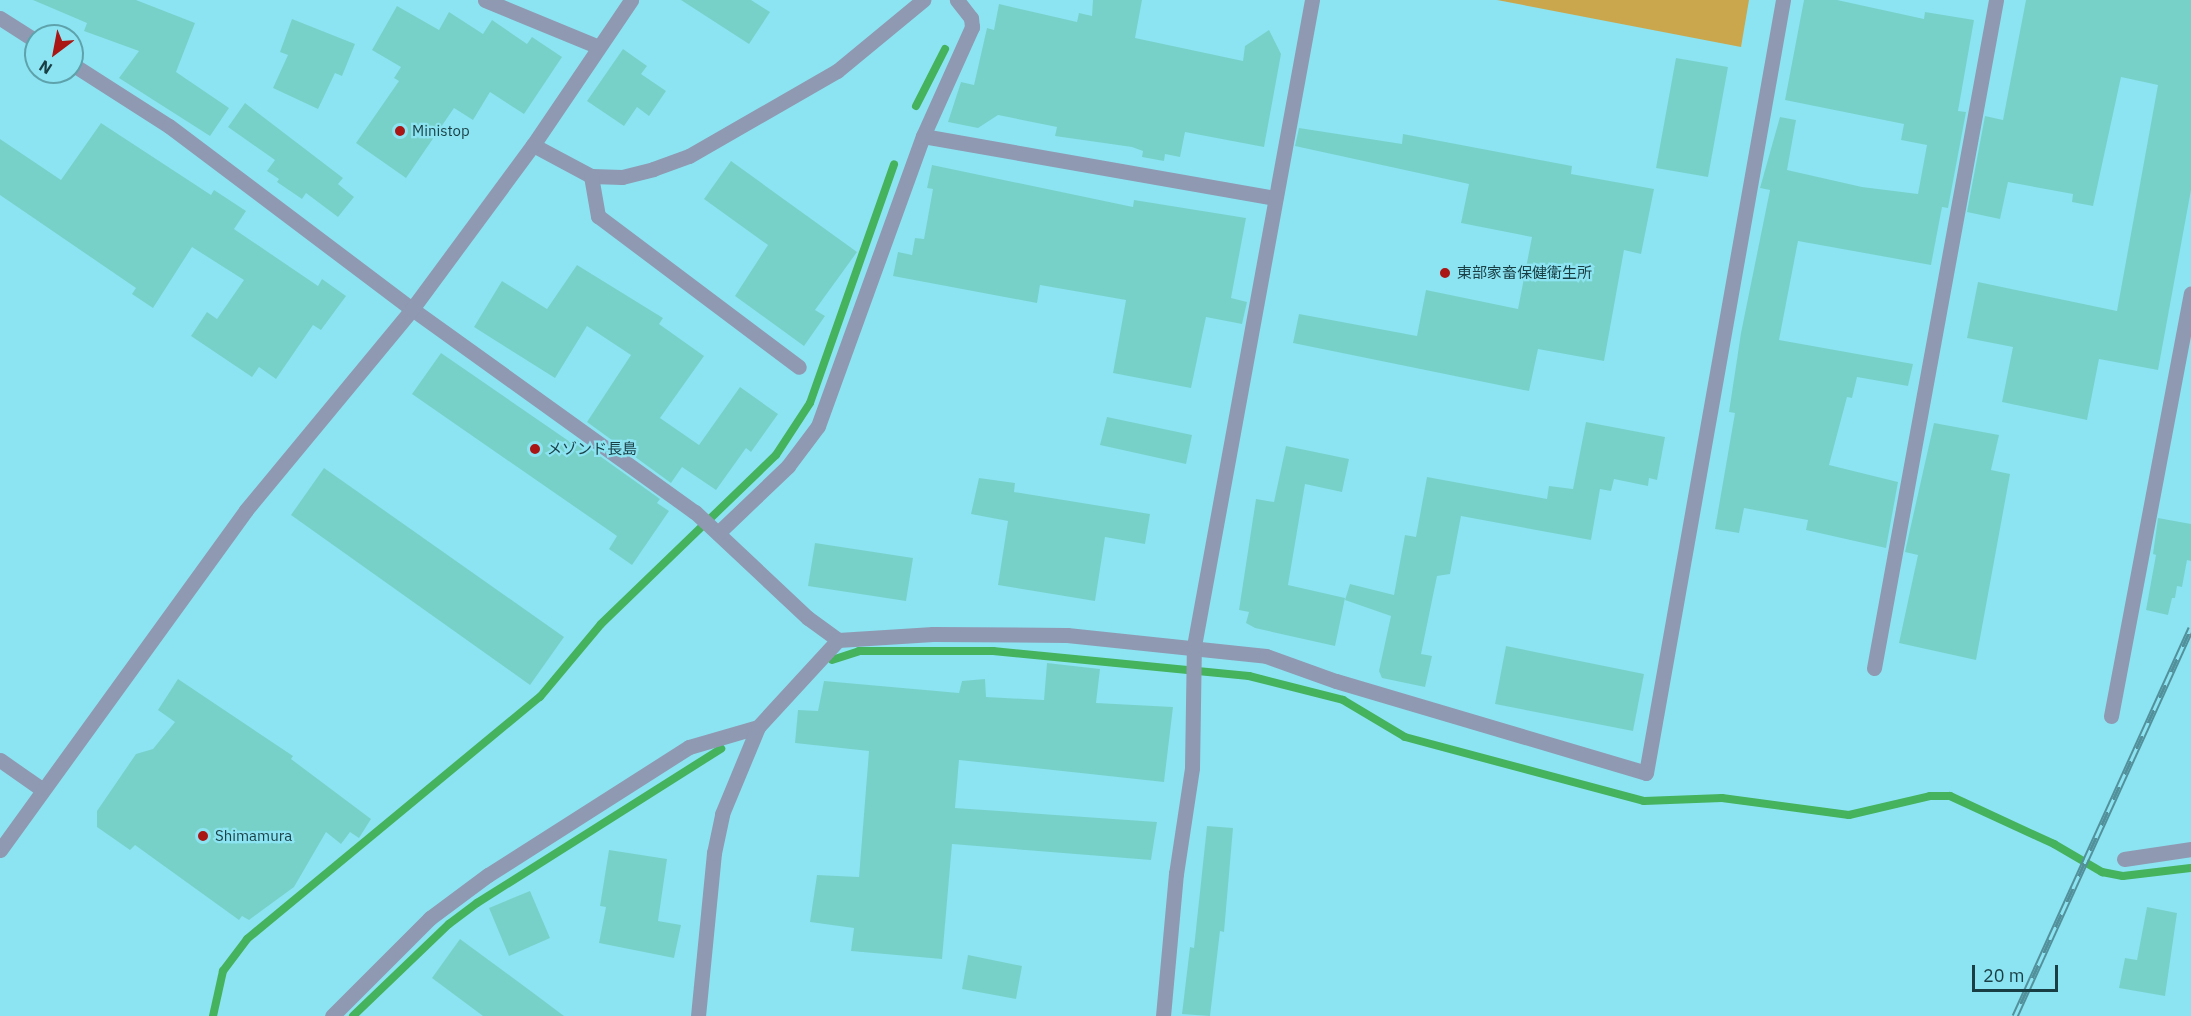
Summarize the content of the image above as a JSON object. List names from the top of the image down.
{
  "places": [
    "Ministop",
    "東部家畜保健衛生所",
    "メゾンド長島",
    "Shimamura"
  ],
  "scale_bar": "20 m",
  "north": "bottom left"
}
